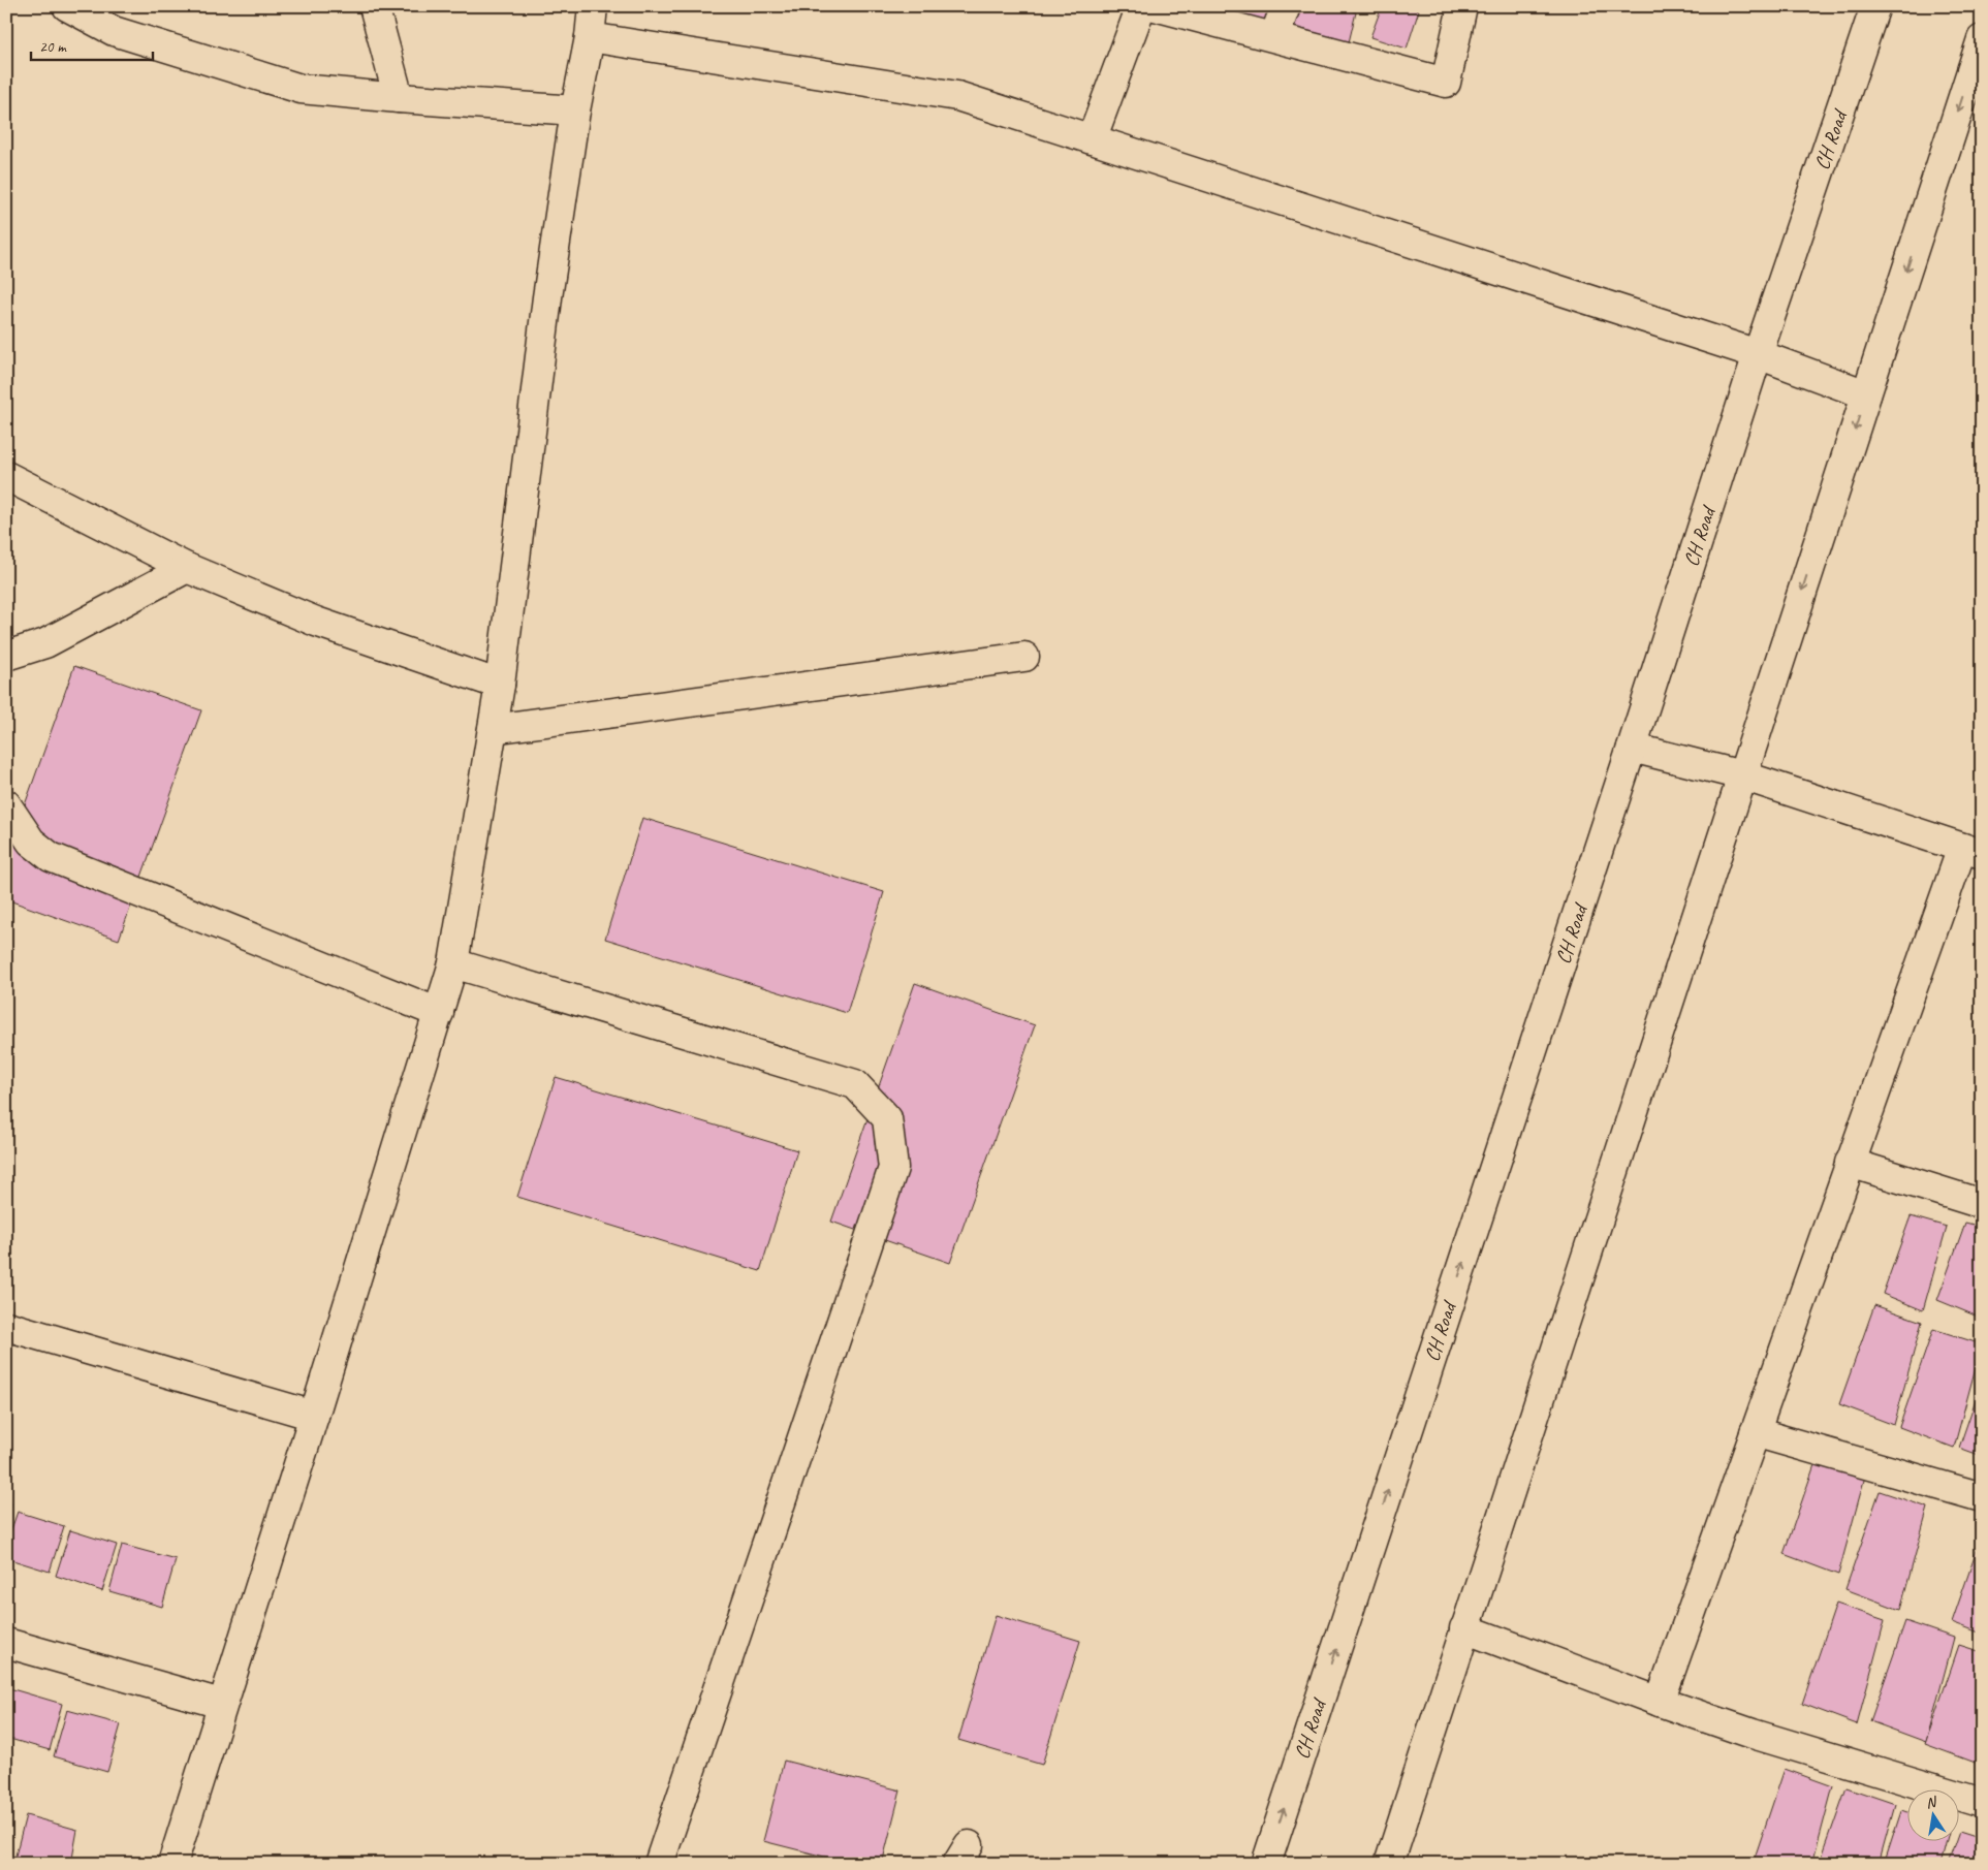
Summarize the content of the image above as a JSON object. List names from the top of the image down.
{
  "streets": {
    "street": ["CH Road"]
  },
  "scale_bar": "20 m",
  "north": "top"
}
